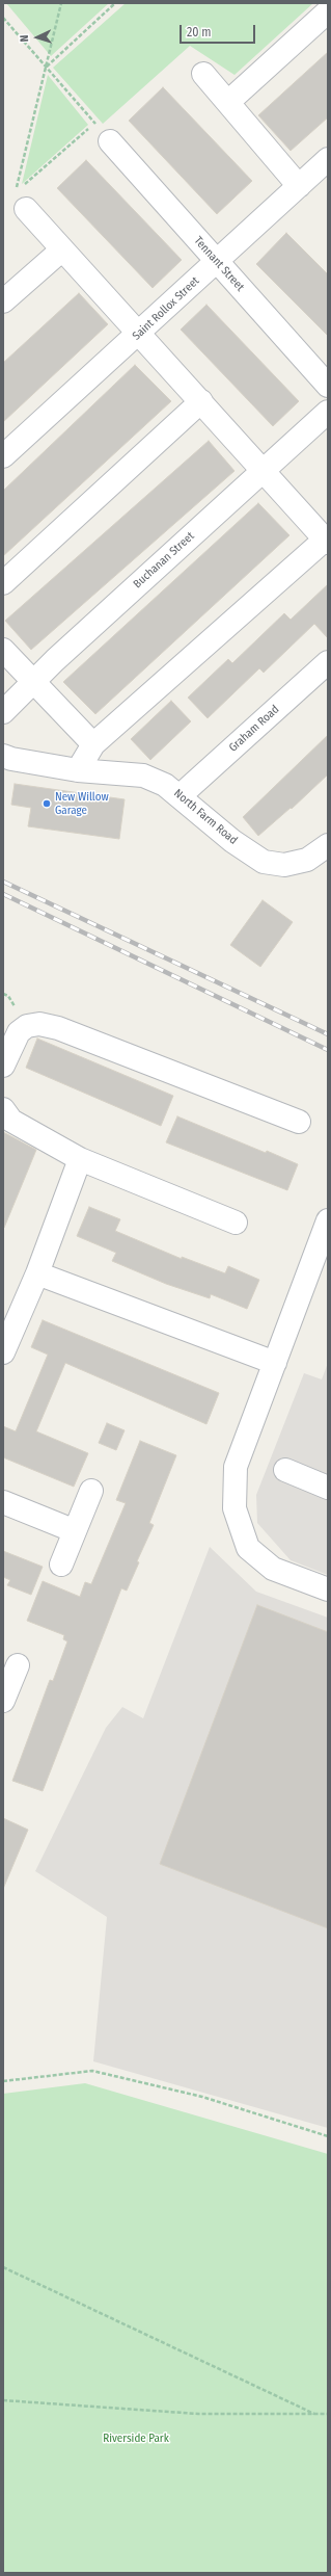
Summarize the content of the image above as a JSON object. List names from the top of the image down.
{
  "streets": {
    "street": [
      "Tennant Street",
      "Saint Rollox Street",
      "Buchanan Street",
      "Graham Road",
      "North Farm Road"
    ]
  },
  "crossings": [
    ["Tennant Street", "Saint Rollox Street"],
    ["Graham Road", "North Farm Road"]
  ],
  "parks": ["Riverside Park"],
  "places": ["New Willow Garage"],
  "scale_bar": "20 m",
  "north": "left"
}
